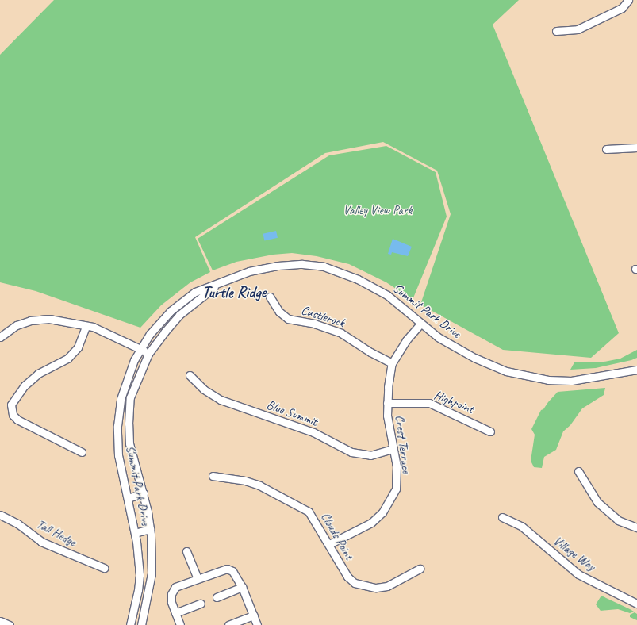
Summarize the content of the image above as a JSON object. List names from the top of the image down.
{
  "streets": {
    "street": [
      "Summit Park Drive",
      "Castlerock",
      "Highpoint",
      "Blue Summit",
      "Crest Terrace",
      "Tall Hedge",
      "Clouds Point",
      "Village Way"
    ]
  },
  "crossings": [
    ["Summit Park Drive", "Crest Terrace"],
    ["Castlerock", "Crest Terrace"],
    ["Highpoint", "Crest Terrace"],
    ["Blue Summit", "Crest Terrace"],
    ["Crest Terrace", "Clouds Point"]
  ],
  "districts": ["Turtle Ridge"],
  "parks": ["Valley View Park"]
}
